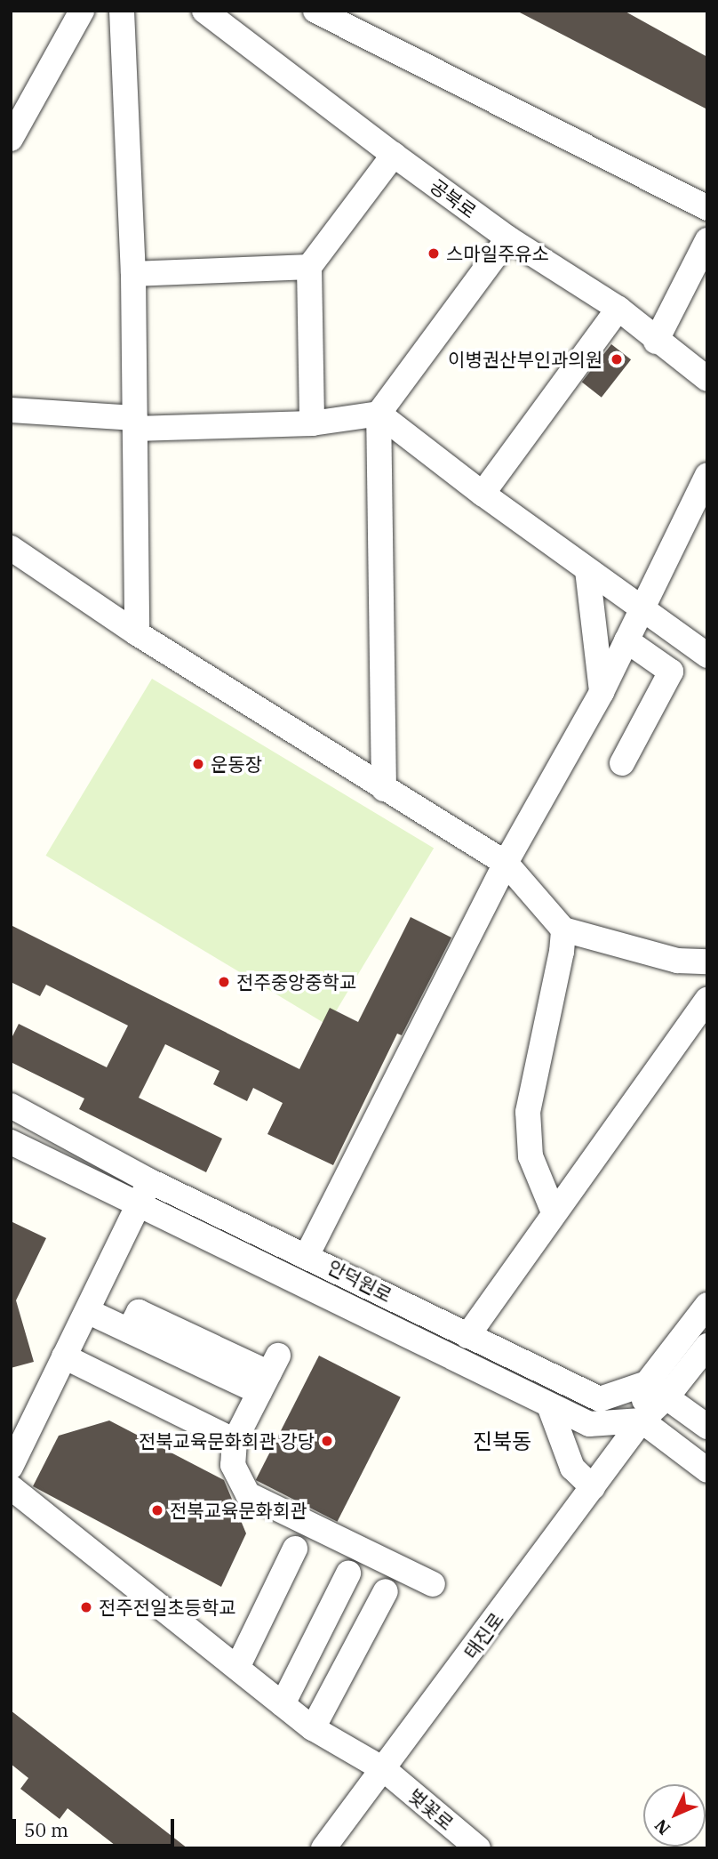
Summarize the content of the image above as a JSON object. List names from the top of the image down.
{
  "streets": {
    "street": [
      "공북로",
      "안덕원로",
      "태진로",
      "벚꽃로"
    ]
  },
  "crossings": [
    ["안덕원로", "태진로"],
    ["태진로", "벚꽃로"]
  ],
  "districts": ["진북동"],
  "places": [
    "스마일주유소",
    "이병권산부인과의원",
    "운동장",
    "전주중앙중학교",
    "전북교육문화회관 강당",
    "전북교육문화회관",
    "전주전일초등학교"
  ],
  "scale_bar": "50 m",
  "north": "bottom left"
}
